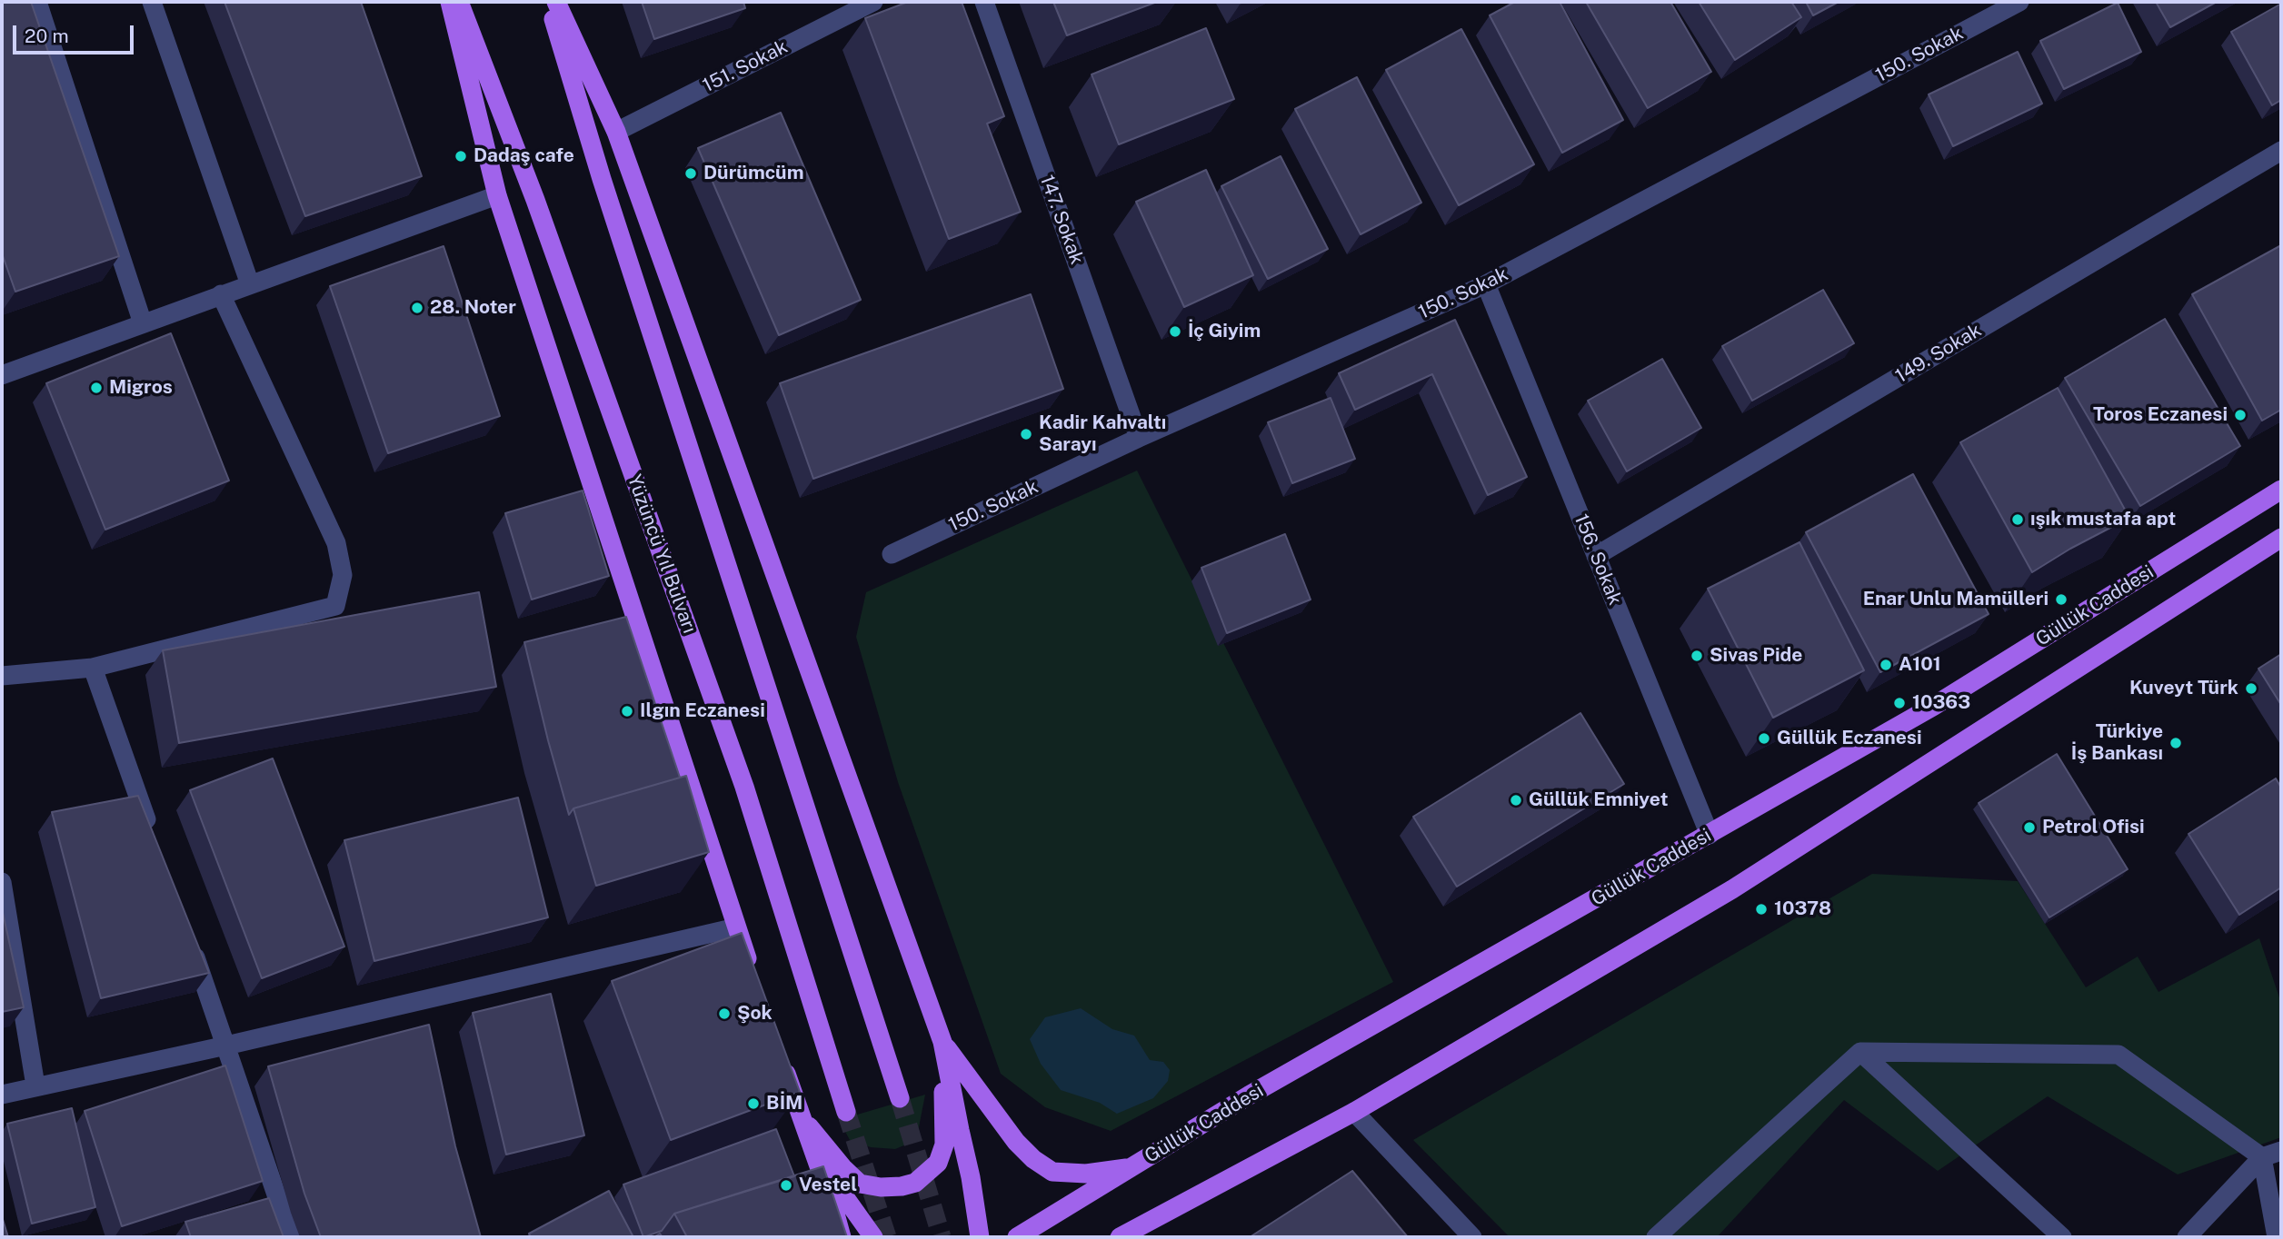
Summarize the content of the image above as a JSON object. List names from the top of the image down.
{
  "streets": {
    "main road": ["Yüzüncü Yıl Bulvarı", "Güllük Caddesi"],
    "street": [
      "150. Sokak",
      "151. Sokak",
      "147. Sokak",
      "149. Sokak",
      "156. Sokak"
    ]
  },
  "crossings": [
    ["150. Sokak", "147. Sokak"],
    ["150. Sokak", "156. Sokak"],
    ["149. Sokak", "156. Sokak"],
    ["156. Sokak", "Güllük Caddesi"]
  ],
  "places": [
    "Dadaş cafe",
    "Dürümcüm",
    "28. Noter",
    "İç Giyim",
    "Migros",
    "Toros Eczanesi",
    "Kadir Kahvaltı Sarayı",
    "ışık mustafa apt",
    "Enar Unlu Mamülleri",
    "Sivas Pide",
    "A101",
    "Kuveyt Türk",
    "10363",
    "Ilgın Eczanesi",
    "Güllük Eczanesi",
    "Türkiye İş Bankası",
    "Güllük Emniyet",
    "Petrol Ofisi",
    "10378",
    "Şok",
    "BİM",
    "Vestel"
  ],
  "scale_bar": "20 m"
}
